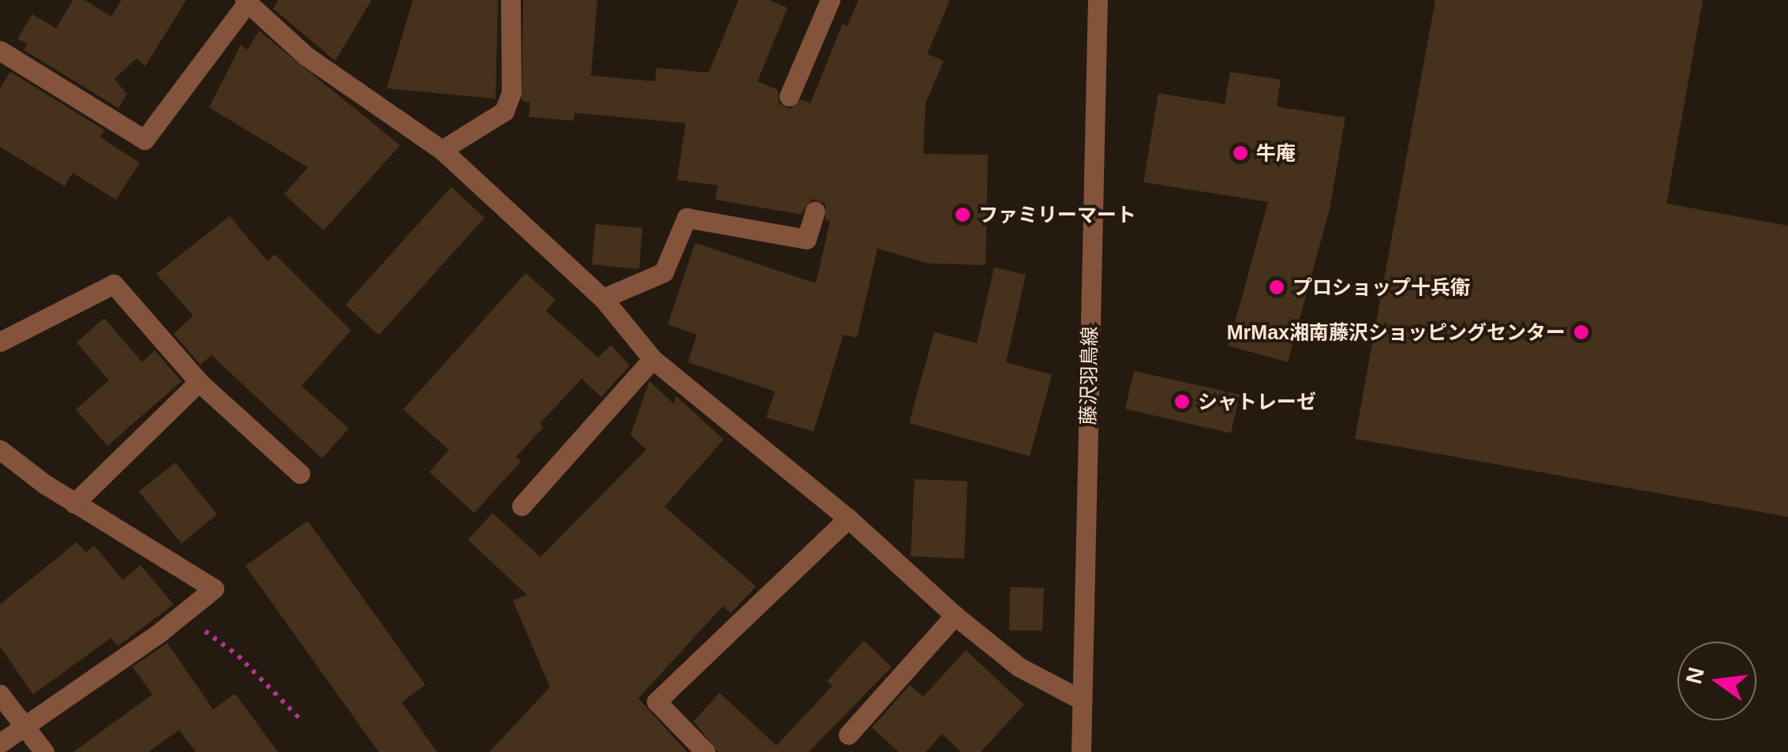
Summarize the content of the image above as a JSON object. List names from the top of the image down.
{
  "streets": {
    "street": ["藤沢羽鳥線"]
  },
  "places": [
    "牛庵",
    "ファミリーマート",
    "プロショップ十兵衛",
    "MrMax湘南藤沢ショッピングセンター",
    "シャトレーゼ"
  ],
  "north": "left"
}
